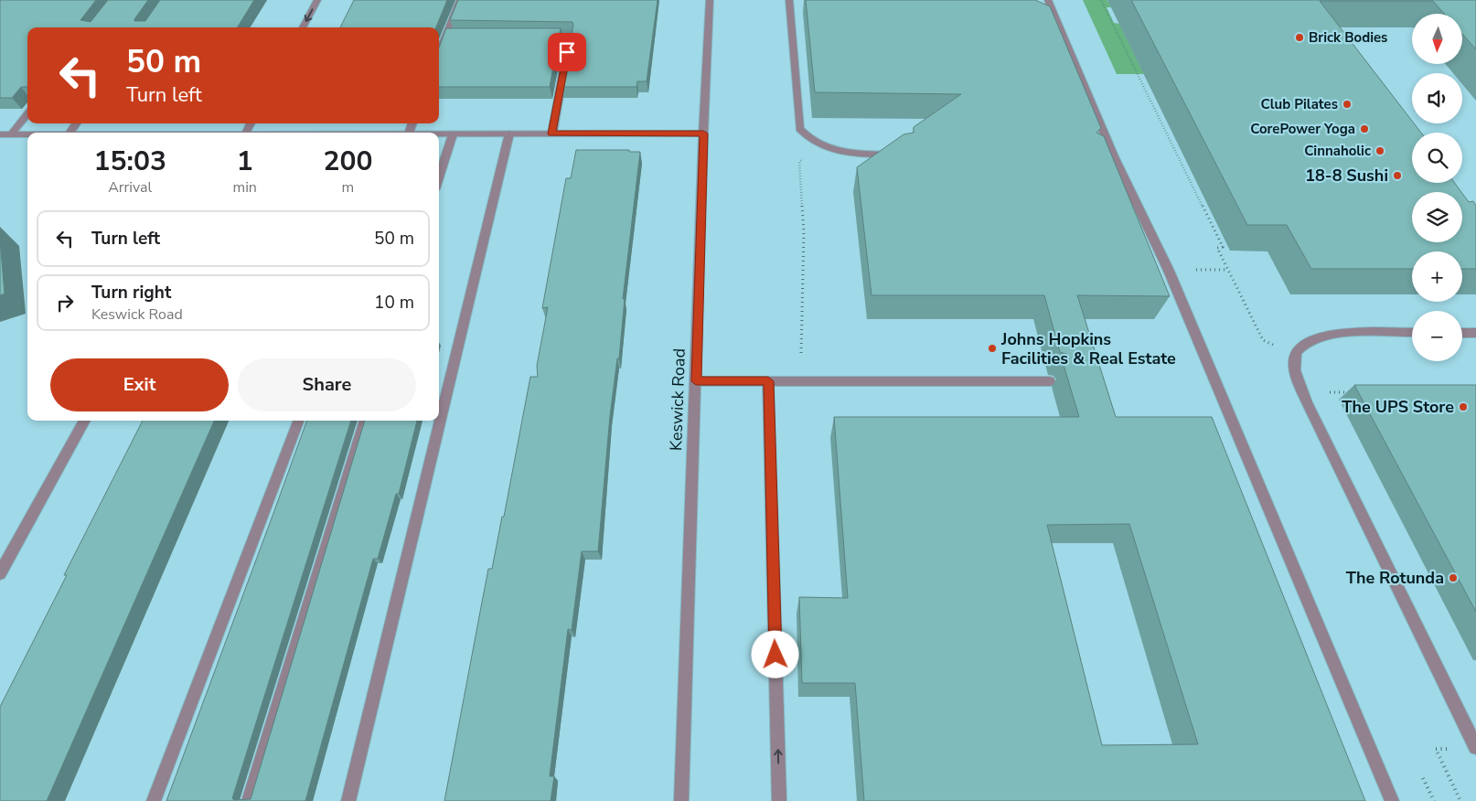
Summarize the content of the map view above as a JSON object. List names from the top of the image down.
{
  "streets": {
    "street": ["Keswick Road"]
  },
  "places": [
    "Brick Bodies",
    "Club Pilates",
    "CorePower Yoga",
    "Cinnaholic",
    "18-8 Sushi",
    "Johns Hopkins Facilities & Real Estate",
    "The UPS Store",
    "The Rotunda"
  ],
  "north": "bottom",
  "page": {
    "map_buttons": ["+", "−"],
    "turn": ["50 m", "Turn left"],
    "eta": [
      "15:03",
      "Arrival",
      "1",
      "min",
      "200",
      "m"
    ],
    "list": [
      {
        "name": "Turn left",
        "value": "50 m"
      },
      {
        "name": "Turn right",
        "note": "Keswick Road",
        "value": "10 m"
      }
    ],
    "buttons": ["Exit", "Share"]
  }
}
